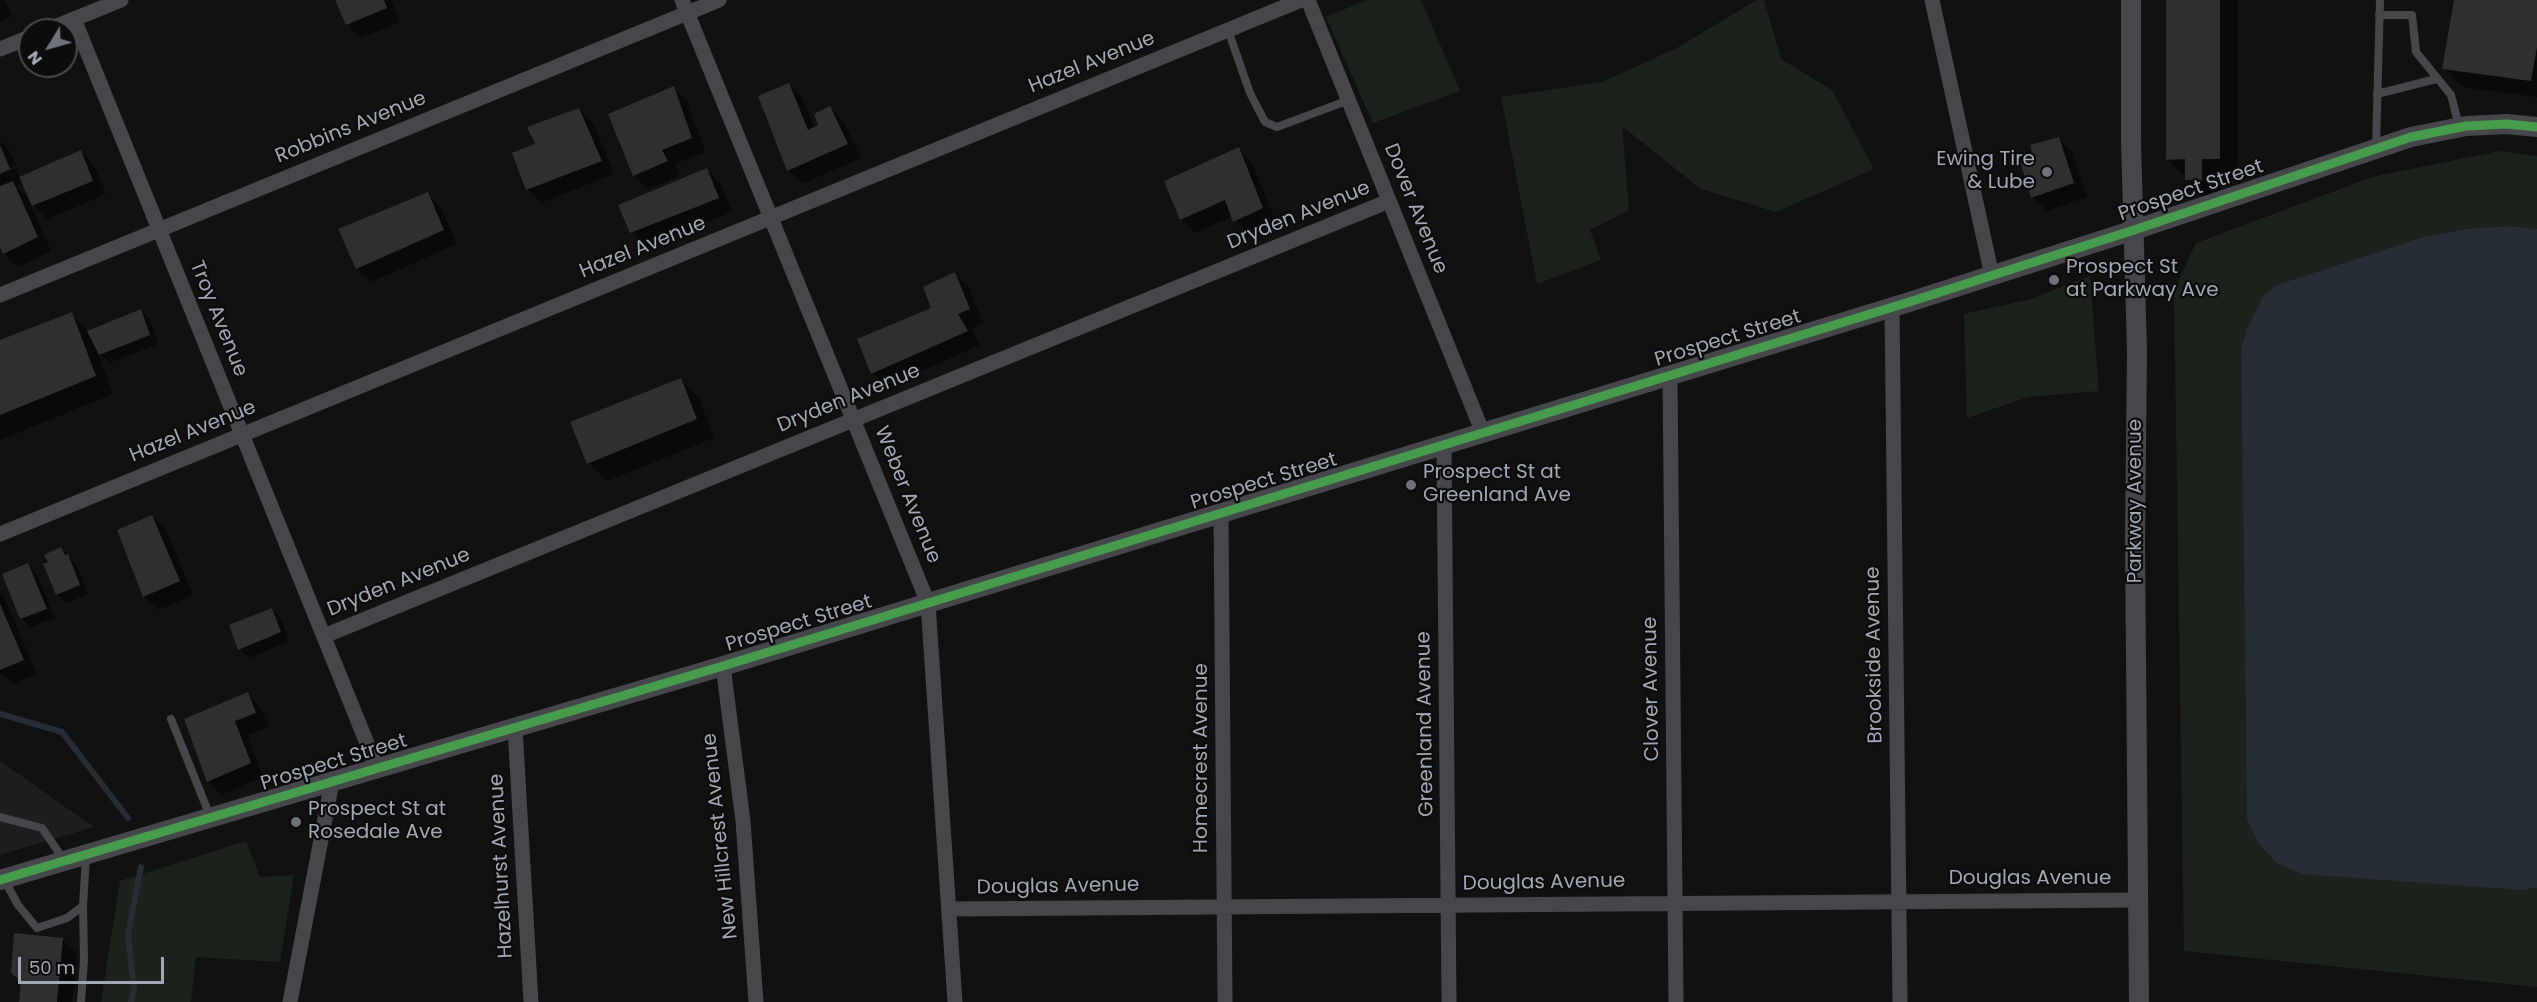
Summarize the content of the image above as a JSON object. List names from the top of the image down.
{
  "streets": {
    "street": [
      "Hazel Avenue",
      "Robbins Avenue",
      "Prospect Street",
      "Dover Avenue",
      "Dryden Avenue",
      "Troy Avenue",
      "Weber Avenue",
      "Parkway Avenue",
      "Brookside Avenue",
      "Clover Avenue",
      "Greenland Avenue",
      "Homecrest Avenue",
      "New Hillcrest Avenue",
      "Hazelhurst Avenue",
      "Douglas Avenue"
    ]
  },
  "crossings": [
    ["Hazel Avenue", "Troy Avenue"],
    ["Hazel Avenue", "Weber Avenue"],
    ["Robbins Avenue", "Troy Avenue"],
    ["Robbins Avenue", "Weber Avenue"],
    ["Prospect Street", "Dover Avenue"],
    ["Prospect Street", "Troy Avenue"],
    ["Prospect Street", "Weber Avenue"],
    ["Prospect Street", "Parkway Avenue"],
    ["Prospect Street", "Brookside Avenue"],
    ["Prospect Street", "Clover Avenue"],
    ["Prospect Street", "Greenland Avenue"],
    ["Prospect Street", "Homecrest Avenue"],
    ["Prospect Street", "New Hillcrest Avenue"],
    ["Prospect Street", "Hazelhurst Avenue"],
    ["Dover Avenue", "Dryden Avenue"],
    ["Dryden Avenue", "Troy Avenue"],
    ["Dryden Avenue", "Weber Avenue"],
    ["Weber Avenue", "Douglas Avenue"],
    ["Parkway Avenue", "Douglas Avenue"],
    ["Brookside Avenue", "Douglas Avenue"],
    ["Clover Avenue", "Douglas Avenue"],
    ["Greenland Avenue", "Douglas Avenue"],
    ["Homecrest Avenue", "Douglas Avenue"]
  ],
  "places": [
    "Ewing Tire & Lube",
    "Prospect St at Parkway Ave",
    "Prospect St at Greenland Ave",
    "Prospect St at Rosedale Ave"
  ],
  "scale_bar": "50 m",
  "north": "bottom left"
}
